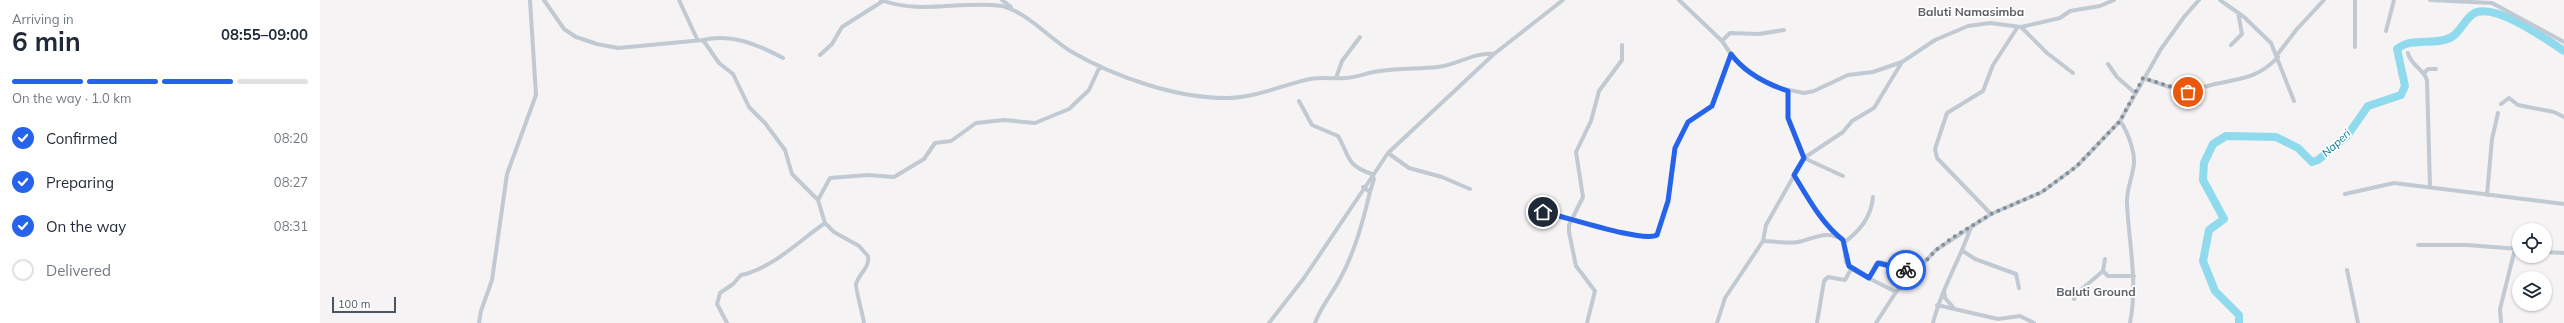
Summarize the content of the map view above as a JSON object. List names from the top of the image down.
{
  "districts": ["Baluti Namasimba", "Baluti Ground"],
  "water": ["Naperi"],
  "scale_bar": "100 m",
  "page": {
    "heading": ["6 min", "Arriving in", "08:55–09:00"],
    "bar": "On the way · 1.0 km",
    "list": [
      ["Confirmed", "08:20"],
      ["Preparing", "08:27"],
      ["On the way", "08:31"],
      "Delivered"
    ],
    "scale": "100 m"
  }
}
